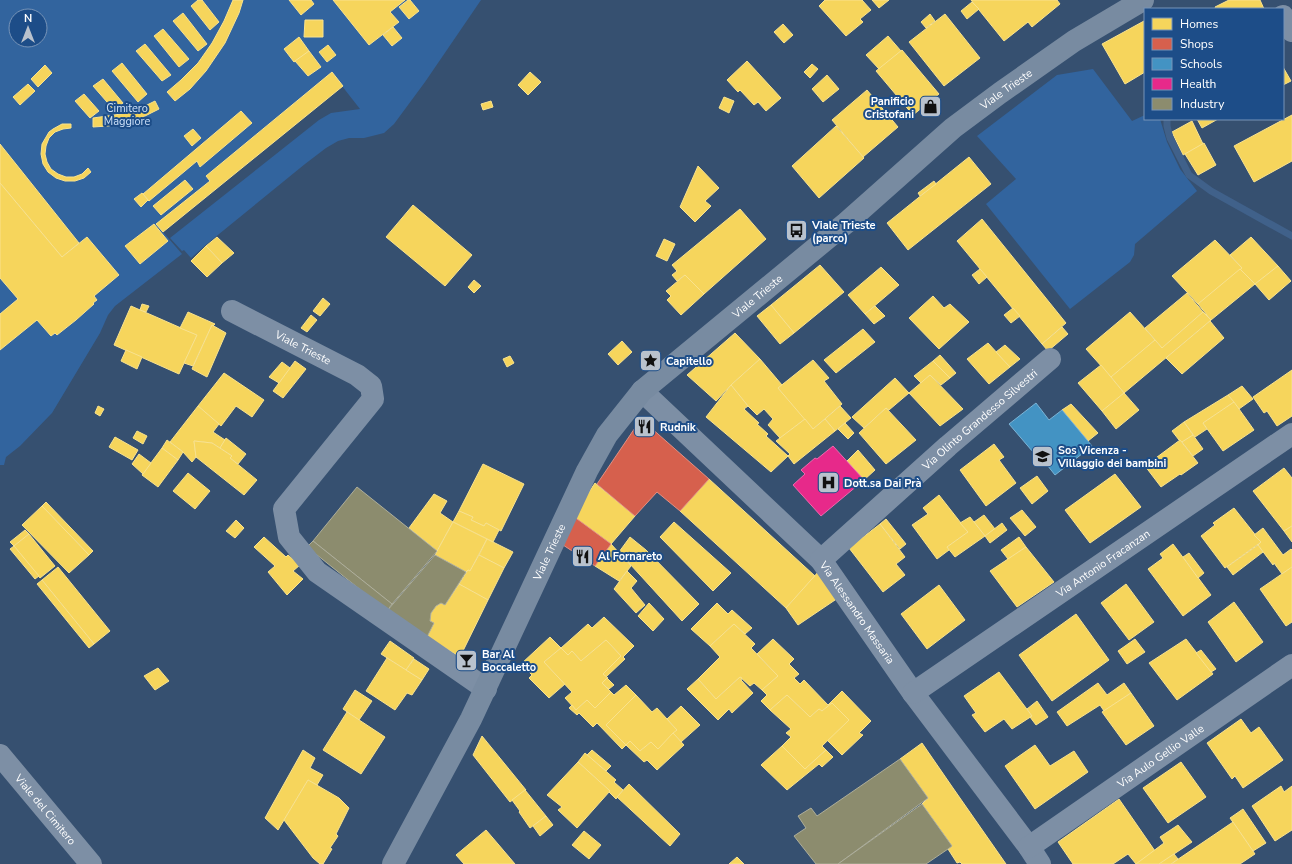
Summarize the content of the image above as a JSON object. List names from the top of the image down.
{
  "streets": {
    "main road": ["Viale Trieste"],
    "street": [
      "Via Olinto Grandesso Silvestri",
      "Via Antonio Fracanzan",
      "Via Alessandro Massaria",
      "Via Aulo Gellio Valle",
      "Viale del Cimitero"
    ]
  },
  "crossings": [
    ["Viale Trieste", "Via Alessandro Massaria"],
    ["Via Olinto Grandesso Silvestri", "Via Alessandro Massaria"],
    ["Via Antonio Fracanzan", "Via Alessandro Massaria"],
    ["Via Alessandro Massaria", "Via Aulo Gellio Valle"]
  ],
  "parks": ["Cimitero Maggiore"],
  "places": {
    "shop": ["Panificio Cristofani"],
    "bus stop": ["Viale Trieste (parco)"],
    "place": ["Capitello"],
    "restaurant": ["Rudnik", "Al Fornareto"],
    "school or university": ["Sos Vicenza - Villaggio dei bambini"],
    "hospital": ["Dott.sa Dai Prà"],
    "bar": ["Bar Al Boccaletto"]
  },
  "legend": [
    "Homes",
    "Shops",
    "Schools",
    "Health",
    "Industry"
  ],
  "north": "top"
}
